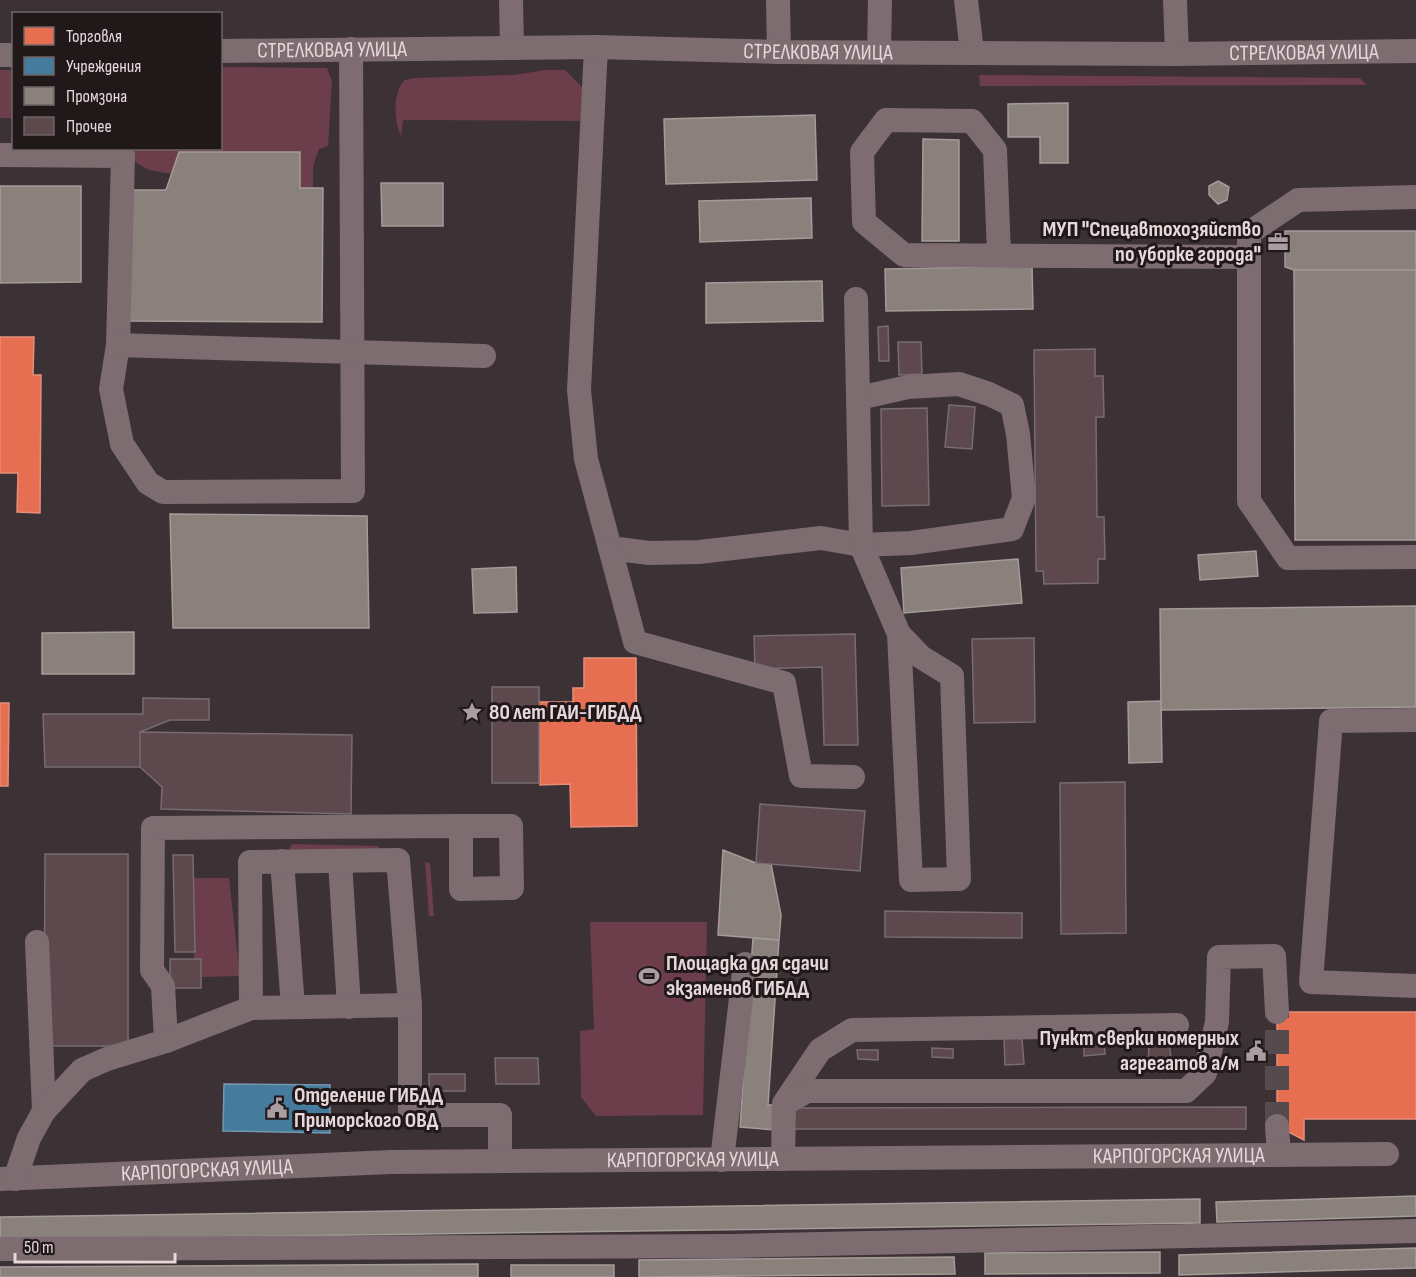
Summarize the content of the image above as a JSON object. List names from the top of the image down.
{
  "streets": {
    "street": ["СТРЕЛКОВАЯ УЛИЦА", "КАРПОГОРСКАЯ УЛИЦА"]
  },
  "places": {
    "office": ["МУП \"Спецавтохозяйство по уборке города\""],
    "place": ["80 лет ГАИ-ГИБДД"],
    "sports": ["Площадка для сдачи экзаменов ГИБДД"],
    "public building": ["Пункт сверки номерных агрегатов а/м", "Отделение ГИБДД Приморского ОВД"]
  },
  "legend": [
    "Торговля",
    "Учреждения",
    "Промзона",
    "Прочее"
  ],
  "scale_bar": "50 m"
}
